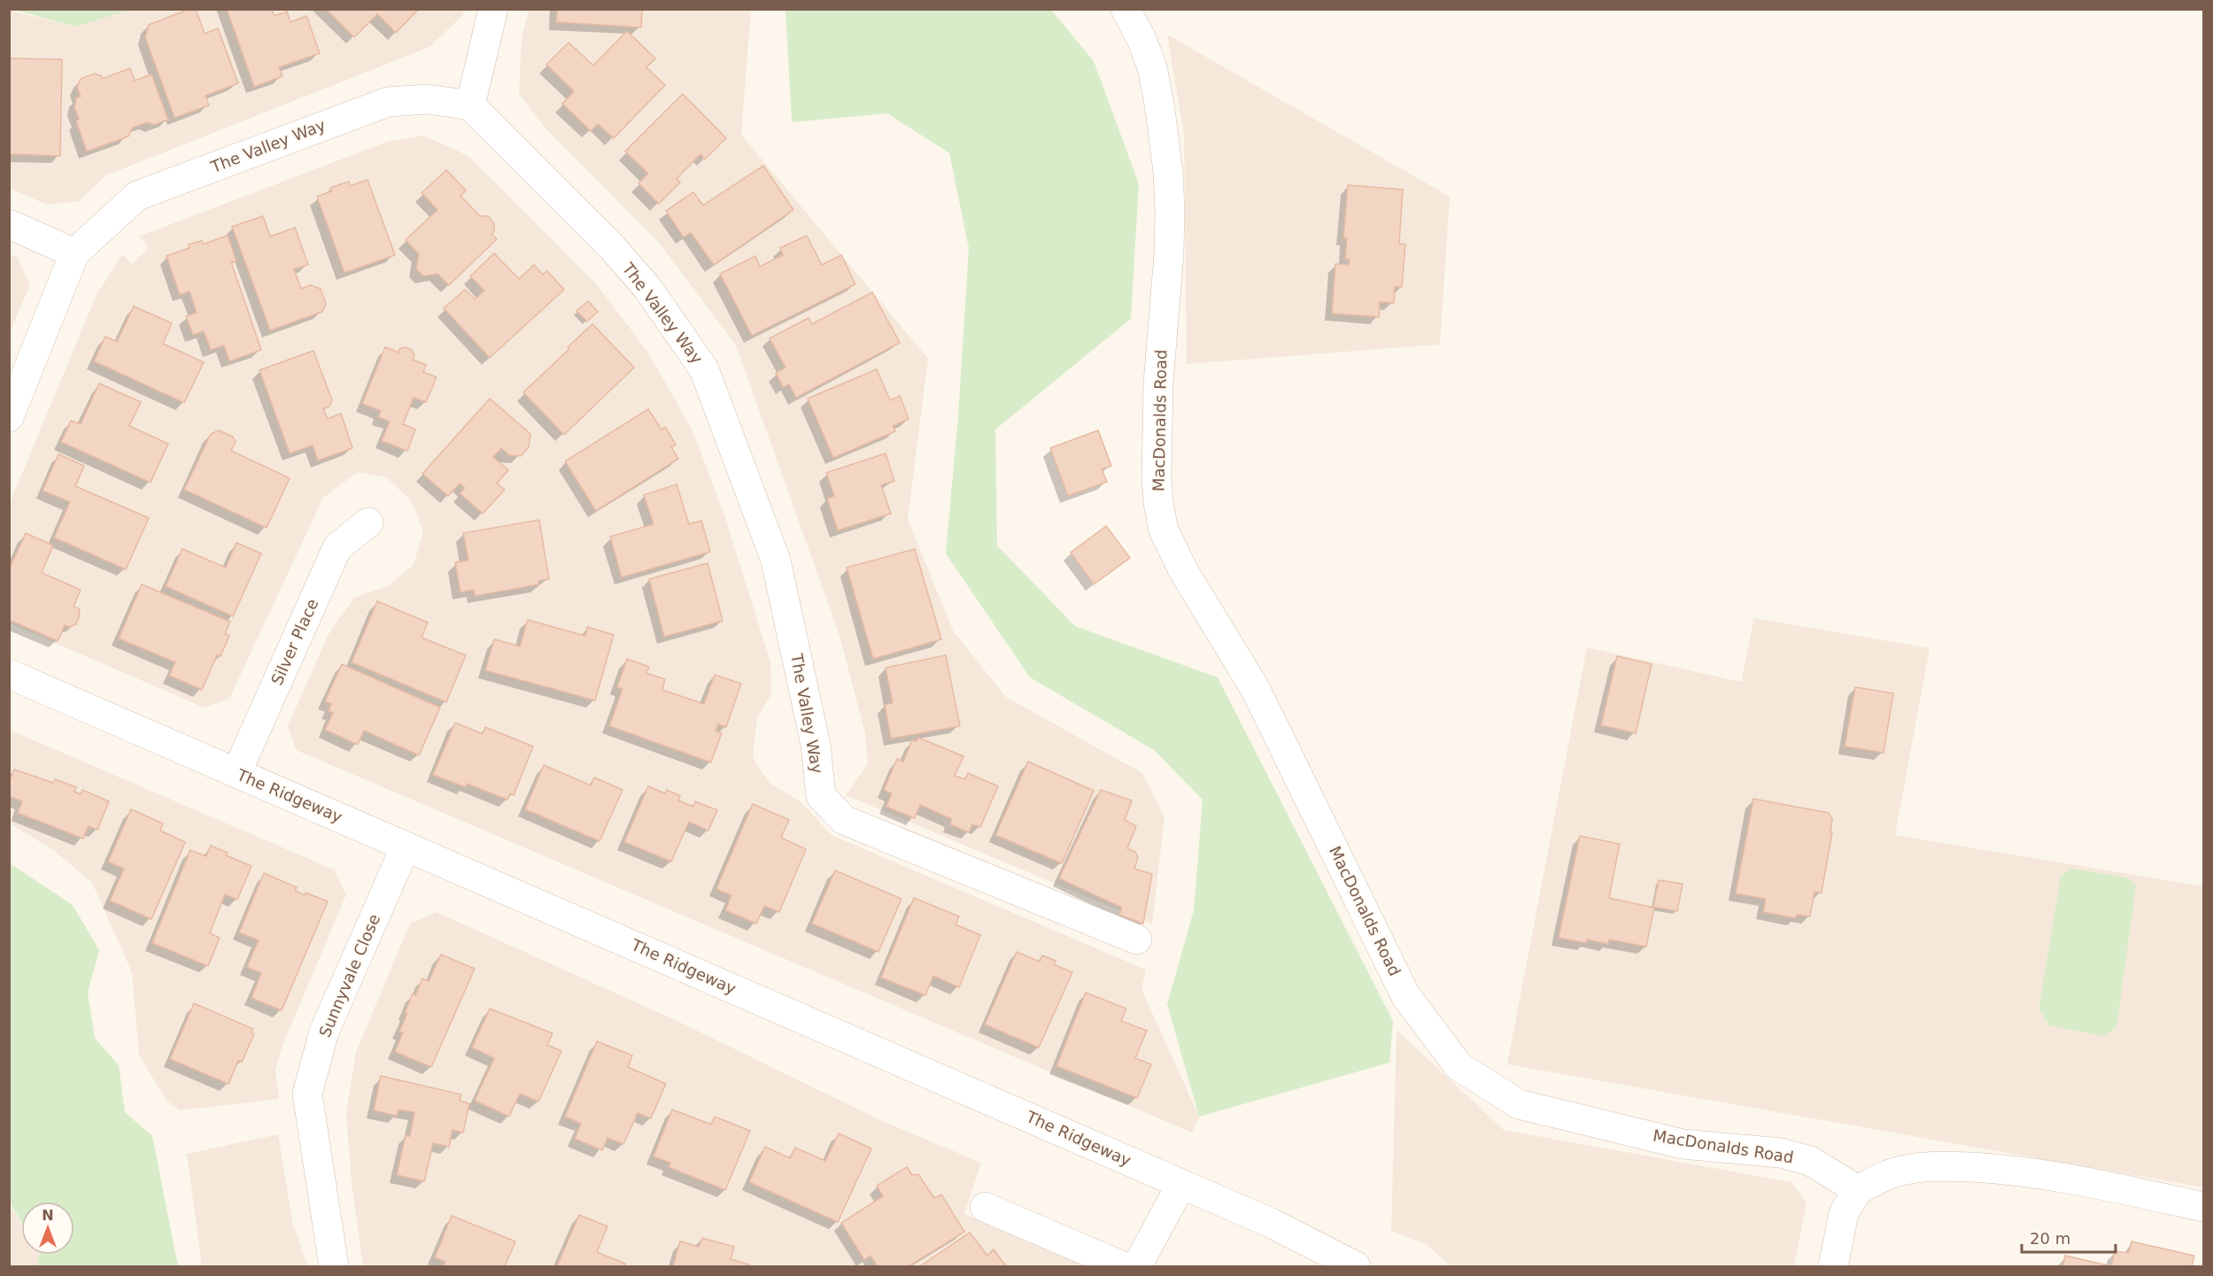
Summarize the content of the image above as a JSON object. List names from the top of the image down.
{
  "streets": {
    "street": [
      "The Valley Way",
      "MacDonalds Road",
      "Silver Place",
      "The Ridgeway",
      "Sunnyvale Close"
    ]
  },
  "crossings": [
    ["Silver Place", "The Ridgeway"],
    ["The Ridgeway", "Sunnyvale Close"]
  ],
  "scale_bar": "20 m",
  "north": "top"
}
